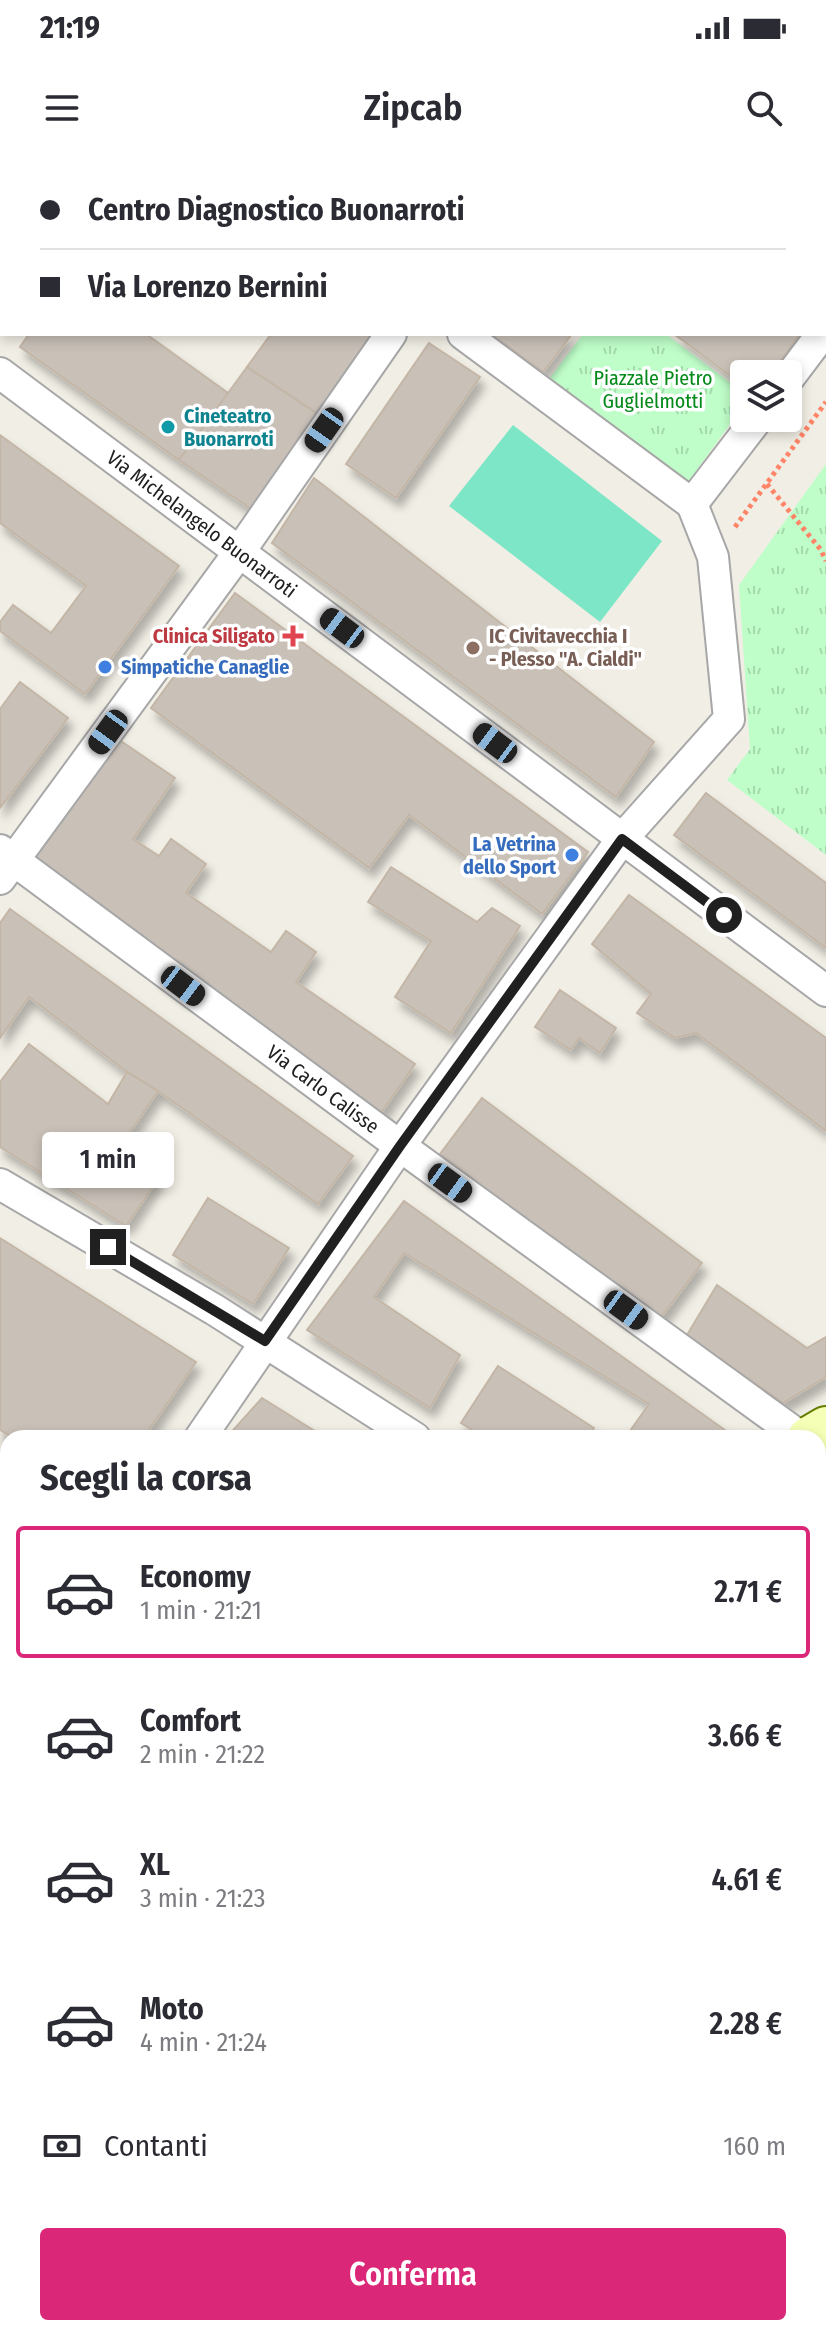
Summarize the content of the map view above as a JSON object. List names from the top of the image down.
{
  "streets": {
    "street": ["Via Michelangelo Buonarroti", "Via Carlo Calisse"]
  },
  "parks": ["Piazzale Pietro Guglielmotti"],
  "places": {
    "other": [
      "Cineteatro Buonarroti",
      "IC Civitavecchia I - Plesso \"A. Cialdi\"",
      "Simpatiche Canaglie",
      "La Vetrina dello Sport"
    ],
    "health": ["Clinica Siligato"]
  },
  "page": {
    "status": "21:19",
    "header": "Zipcab",
    "banner": ["Centro Diagnostico Buonarroti", "Via Lorenzo Bernini"],
    "bubble": "1 min",
    "heading": "Scegli la corsa",
    "list": [
      {
        "name": "Economy",
        "note": "1 min · 21:21",
        "value": "2.71 €"
      },
      {
        "name": "Comfort",
        "note": "2 min · 21:22",
        "value": "3.66 €"
      },
      {
        "name": "XL",
        "note": "3 min · 21:23",
        "value": "4.61 €"
      },
      {
        "name": "Moto",
        "note": "4 min · 21:24",
        "value": "2.28 €"
      }
    ],
    "pay": ["Contanti", "160 m"],
    "buttons": "Conferma"
  }
}
